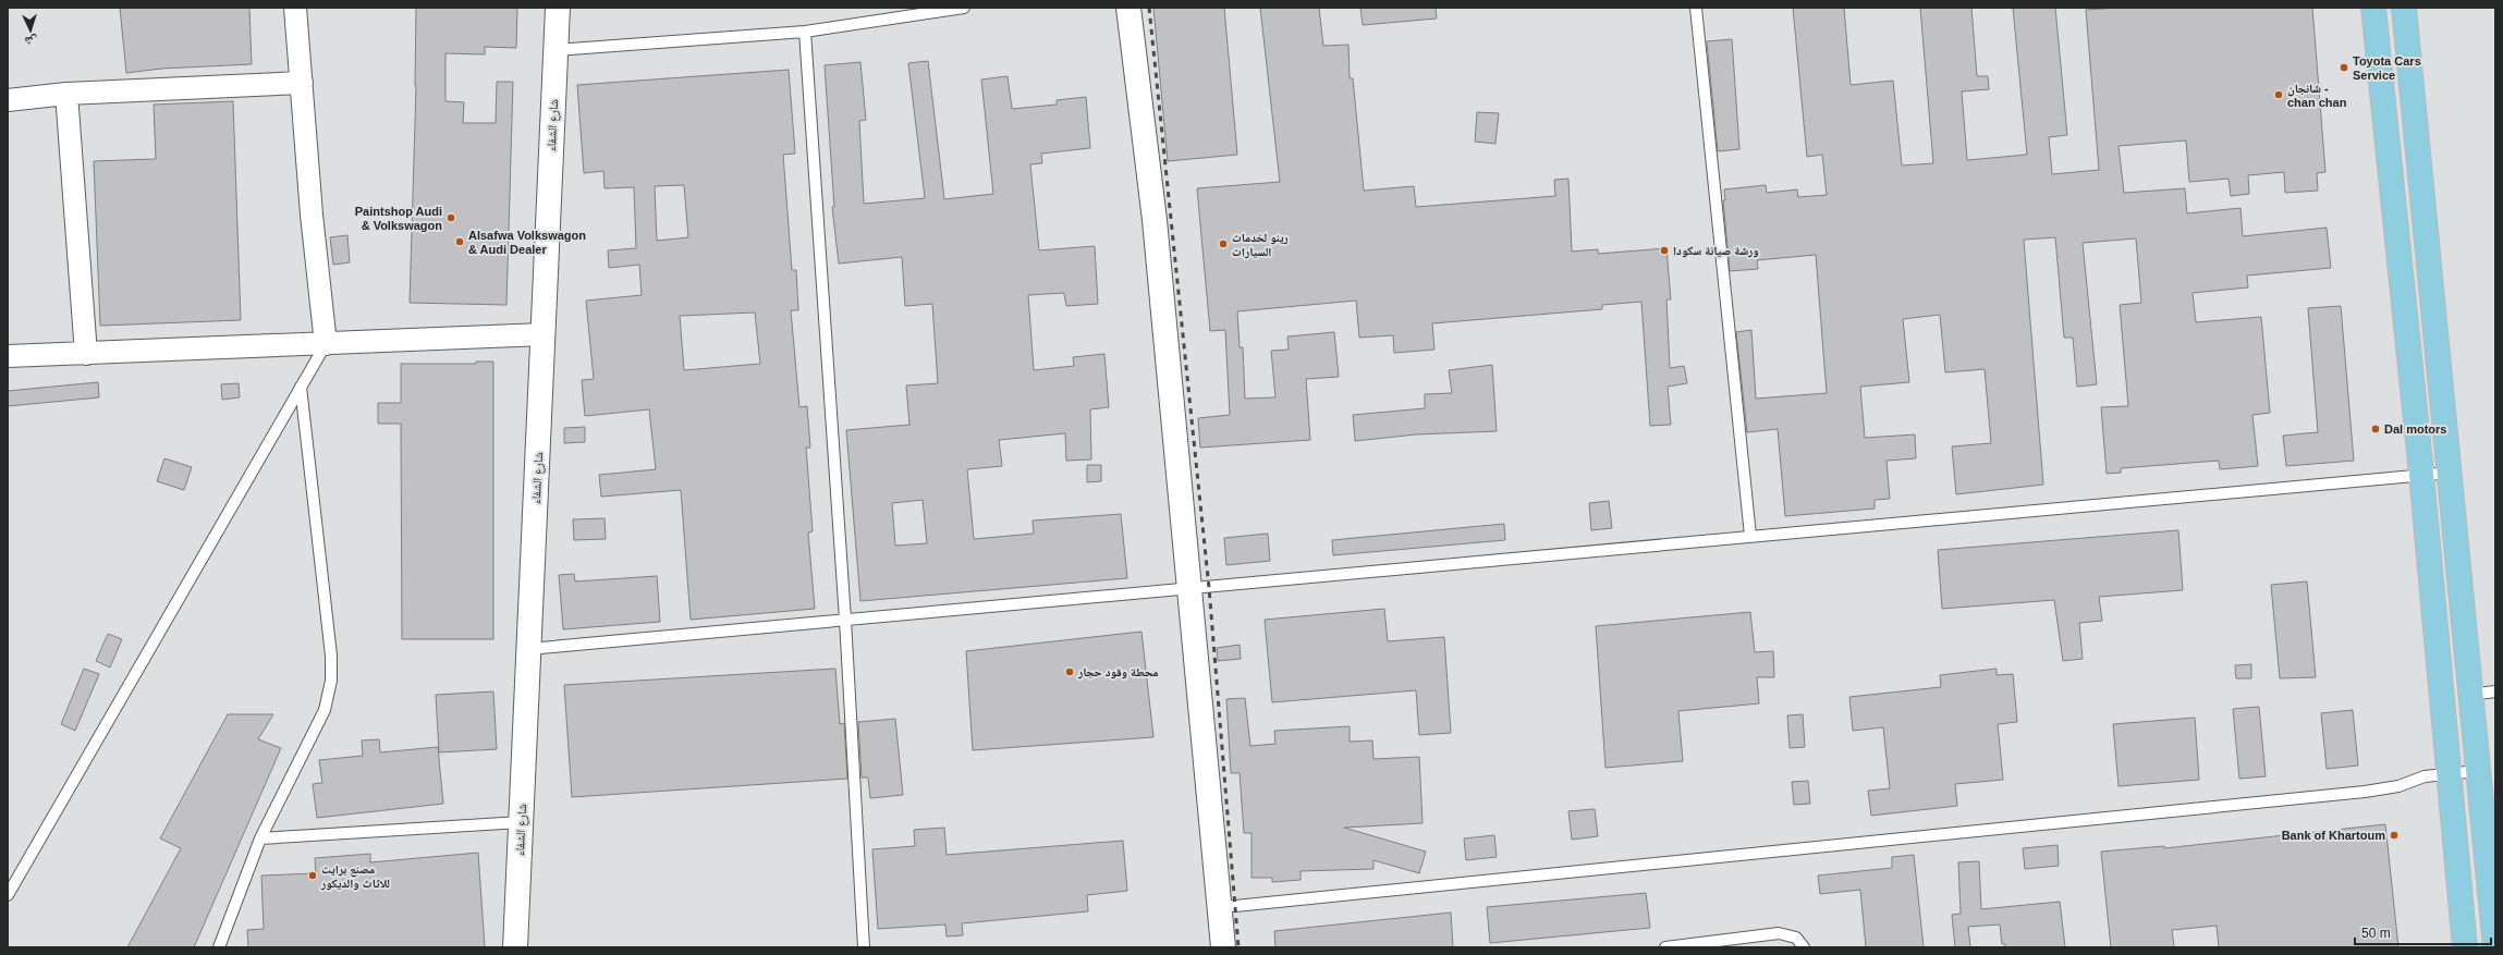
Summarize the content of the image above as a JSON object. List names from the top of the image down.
{
  "streets": {
    "street": ["شارع الشفاء"]
  },
  "places": [
    "Toyota Cars Service",
    "شانجان - chan chan",
    "Paintshop Audi & Volkswagon",
    "Alsafwa Volkswagon & Audi Dealer",
    "رينو لخدمات السيارات",
    "ورشة صيانة سكودا",
    "Dal motors",
    "محطة وقود حجار",
    "Bank of Khartoum",
    "مصنع برايت للاثاث والديكور"
  ],
  "scale_bar": "50 m",
  "north": "bottom"
}
